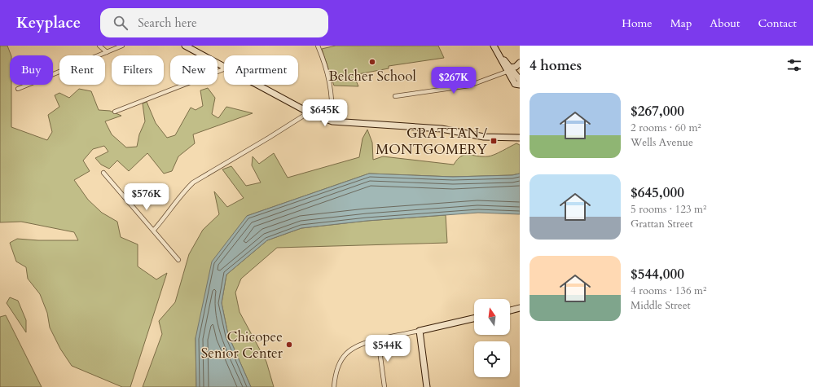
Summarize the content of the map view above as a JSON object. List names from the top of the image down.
{
  "places": {
    "other": ["Belcher School", "Chicopee Senior Center"],
    "transit": ["GRATTAN / MONTGOMERY"]
  },
  "north": "top",
  "page": {
    "header": "Keyplace",
    "search": "Search here",
    "nav": [
      "Home",
      "Map",
      "About",
      "Contact"
    ],
    "heading": "4 homes",
    "chip": [
      "Buy",
      "Rent",
      "Filters",
      "New",
      "Apartment"
    ],
    "price": [
      "$267K",
      "$645K",
      "$576K",
      "$544K"
    ],
    "list": [
      {
        "name": "$267,000",
        "note": "2 rooms · 60 m² · Wells Avenue"
      },
      {
        "name": "$645,000",
        "note": "5 rooms · 123 m² · Grattan Street"
      },
      {
        "name": "$544,000",
        "note": "4 rooms · 136 m² · Middle Street"
      }
    ]
  }
}
